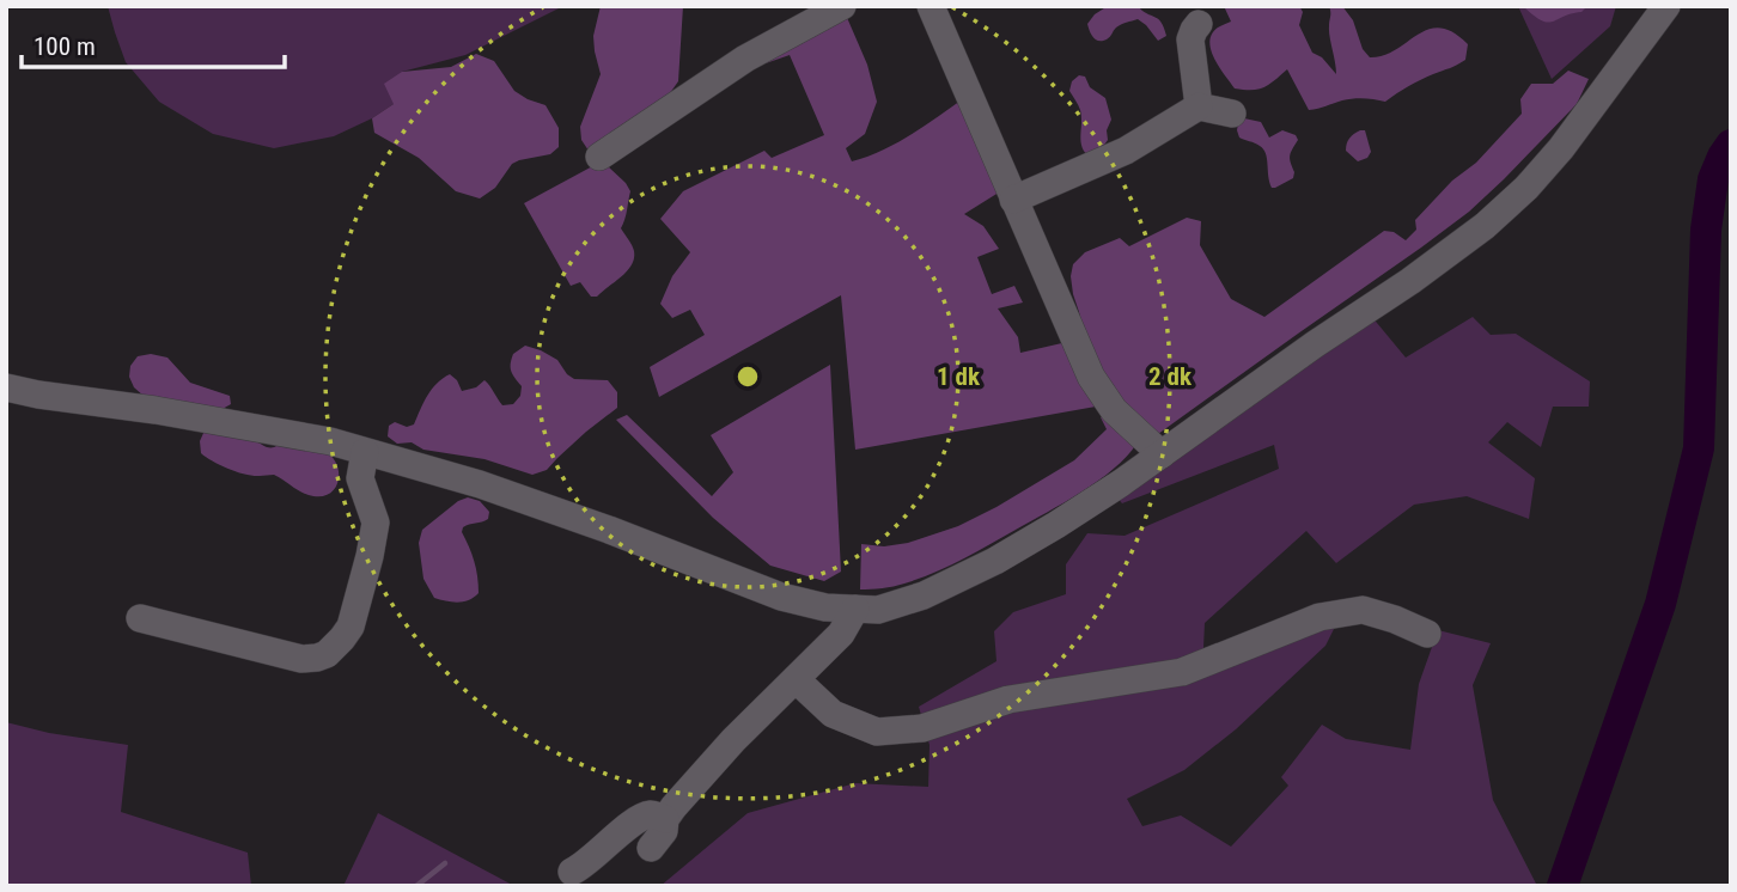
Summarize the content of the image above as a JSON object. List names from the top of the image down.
{
  "scale_bar": "100 m",
  "rings": ["1 dk", "2 dk"]
}
